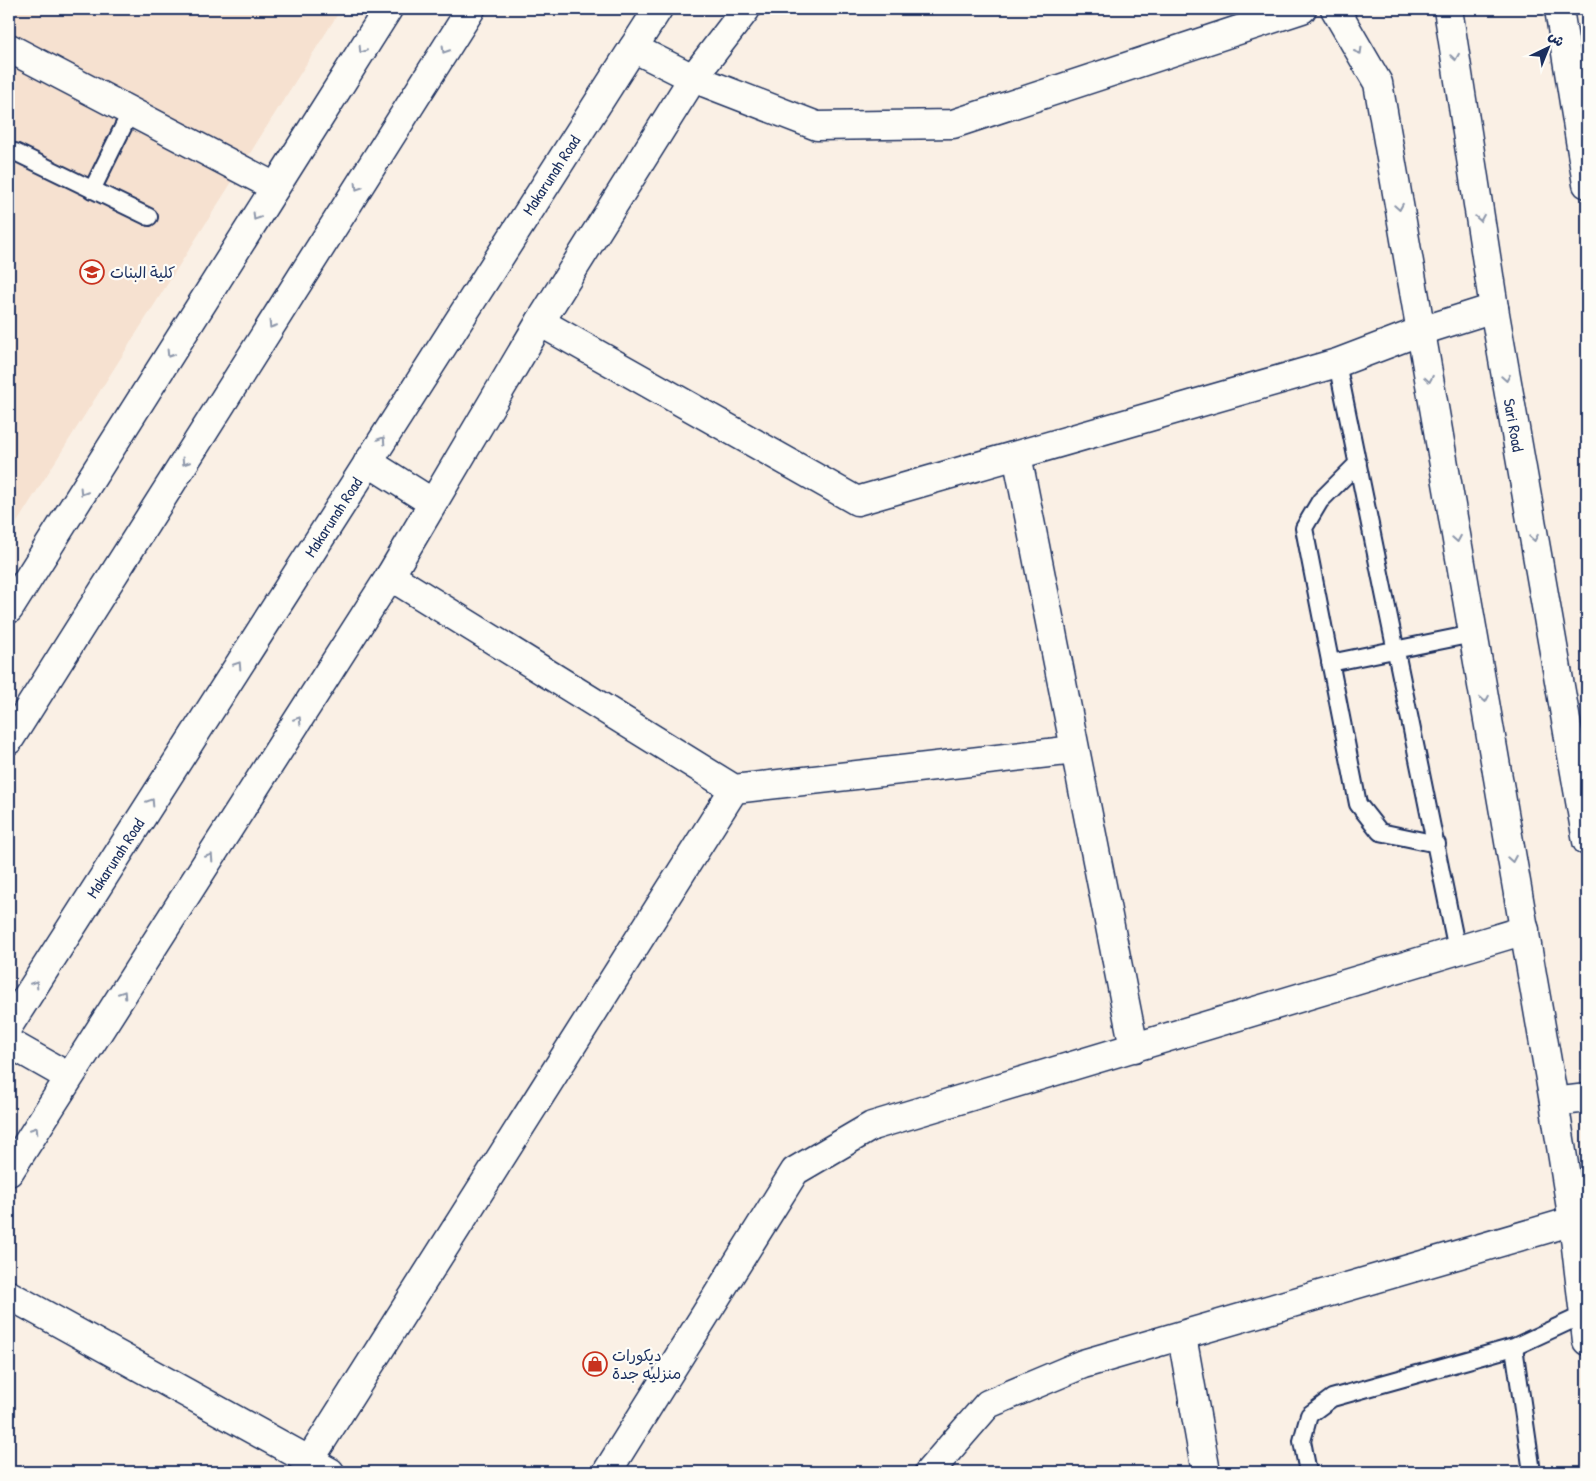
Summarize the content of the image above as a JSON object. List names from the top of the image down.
{
  "streets": {
    "main road": ["Makarunah Road", "Sari Road"]
  },
  "places": {
    "school or university": ["كلية البنات"],
    "shop": ["ديكورات منزليه جدة"]
  },
  "north": "top right"
}
